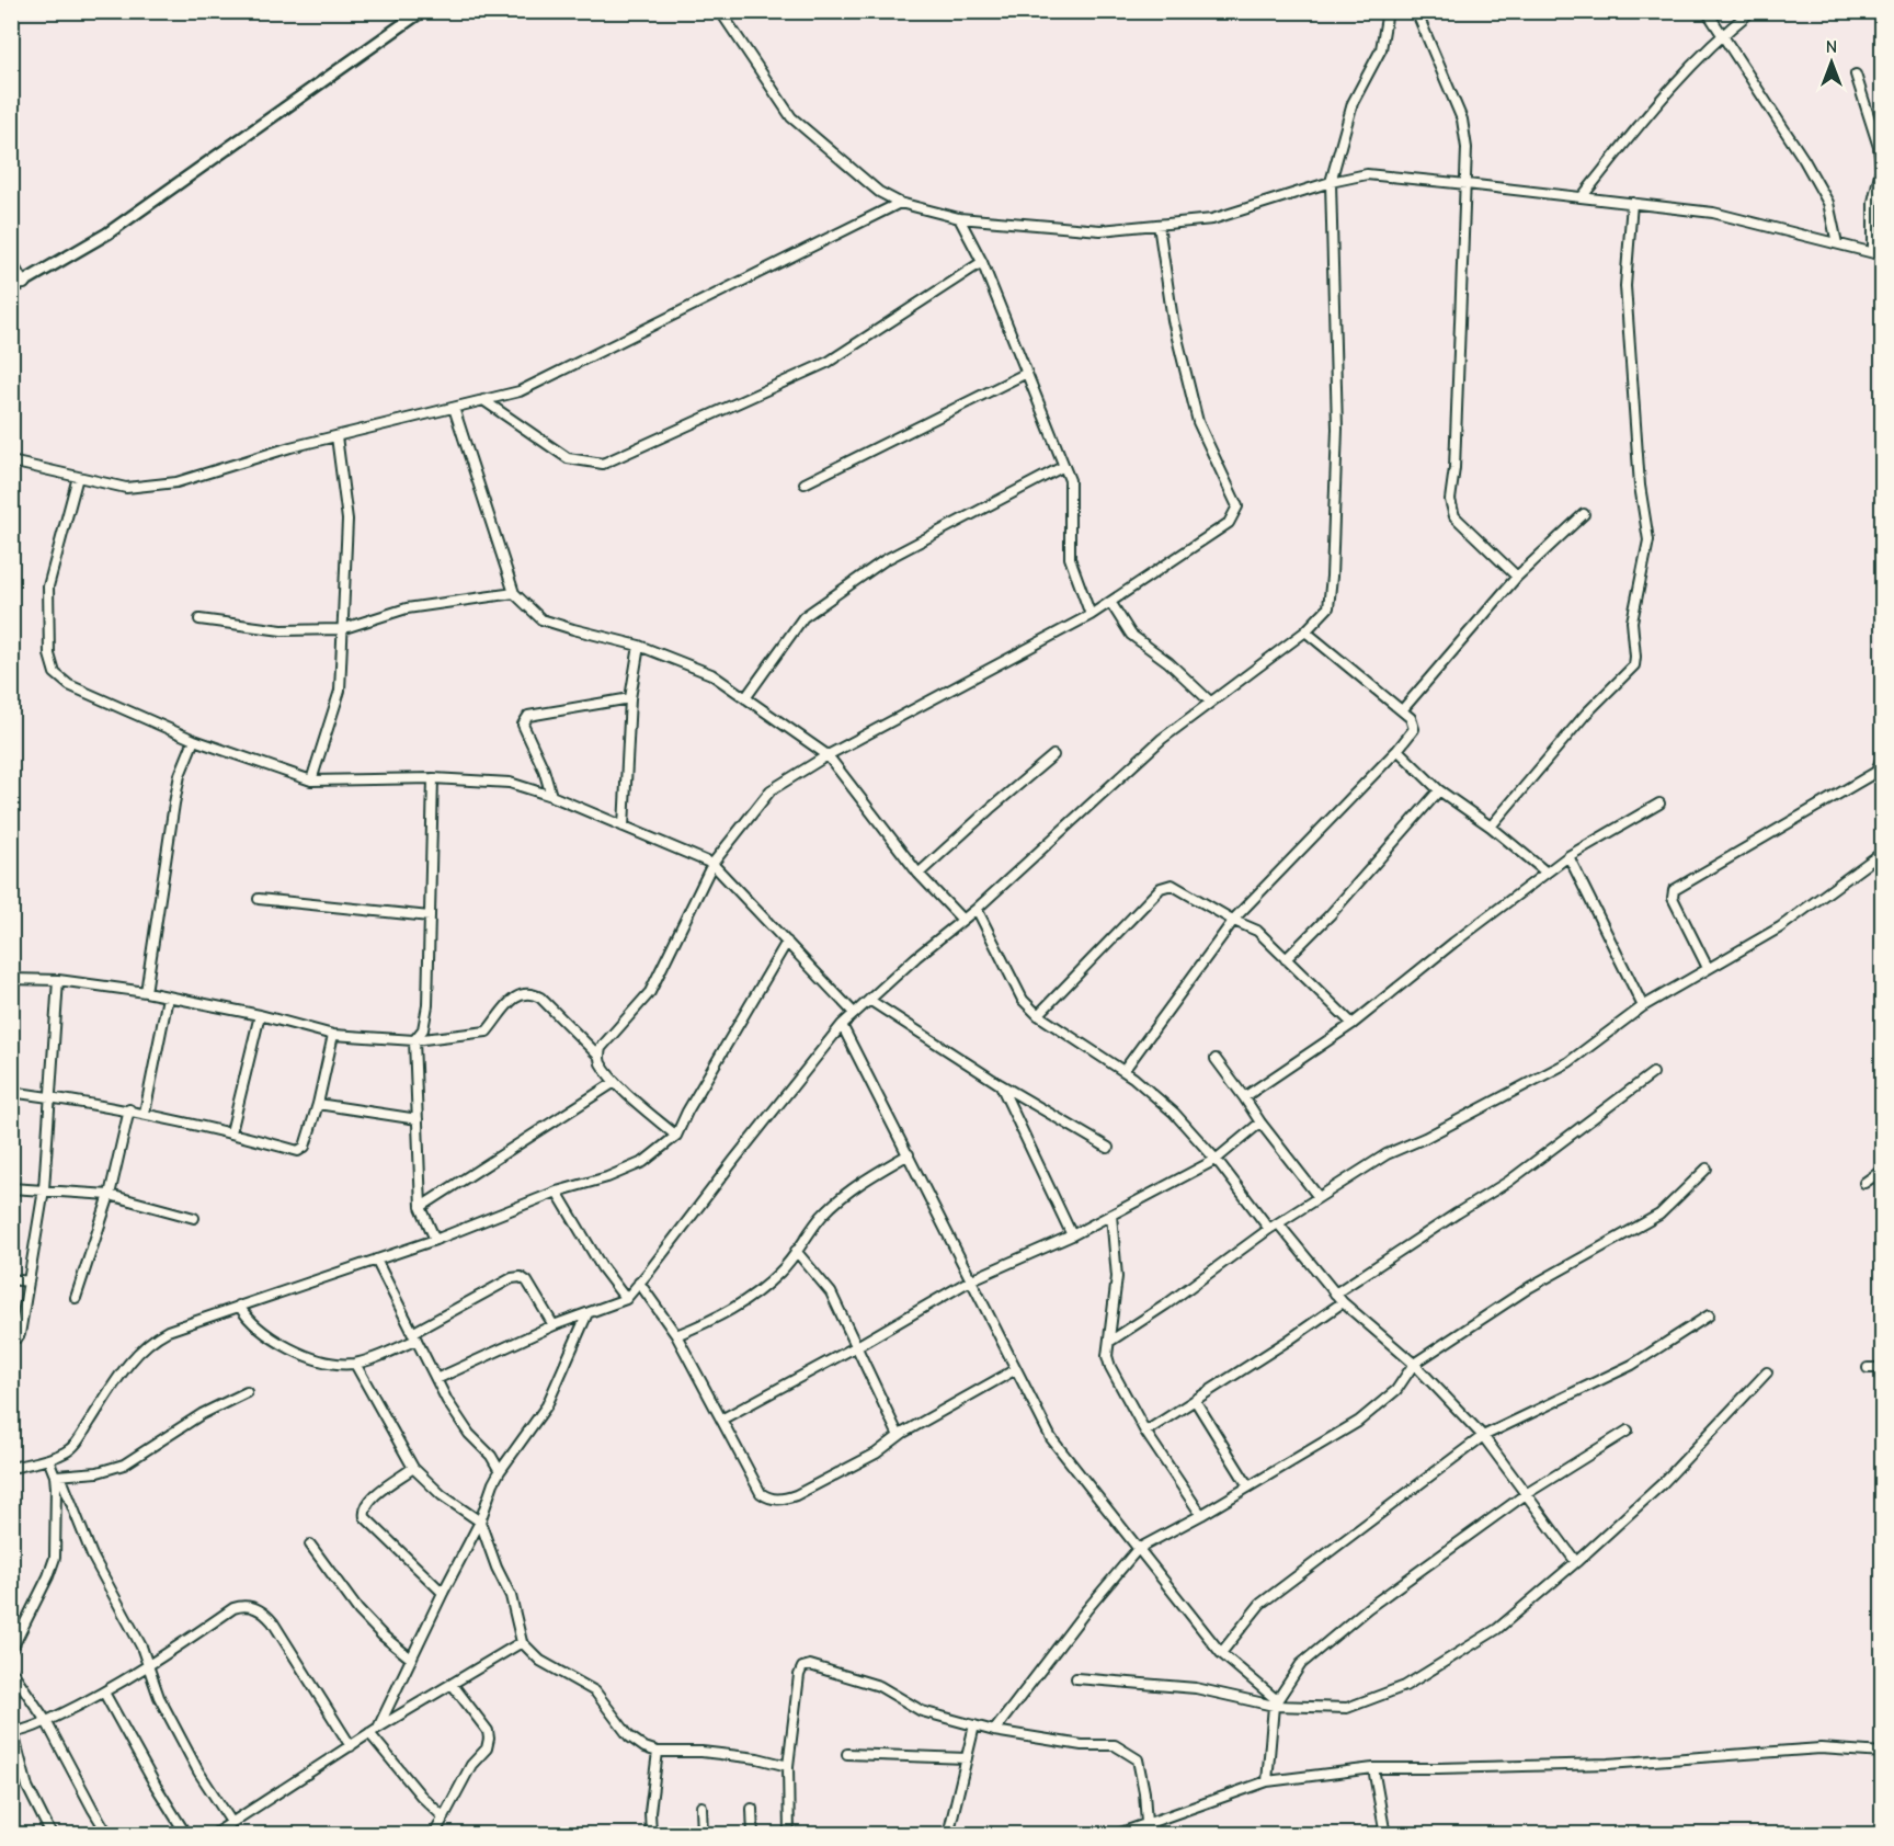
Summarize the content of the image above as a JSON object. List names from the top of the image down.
{
  "north": "top"
}
